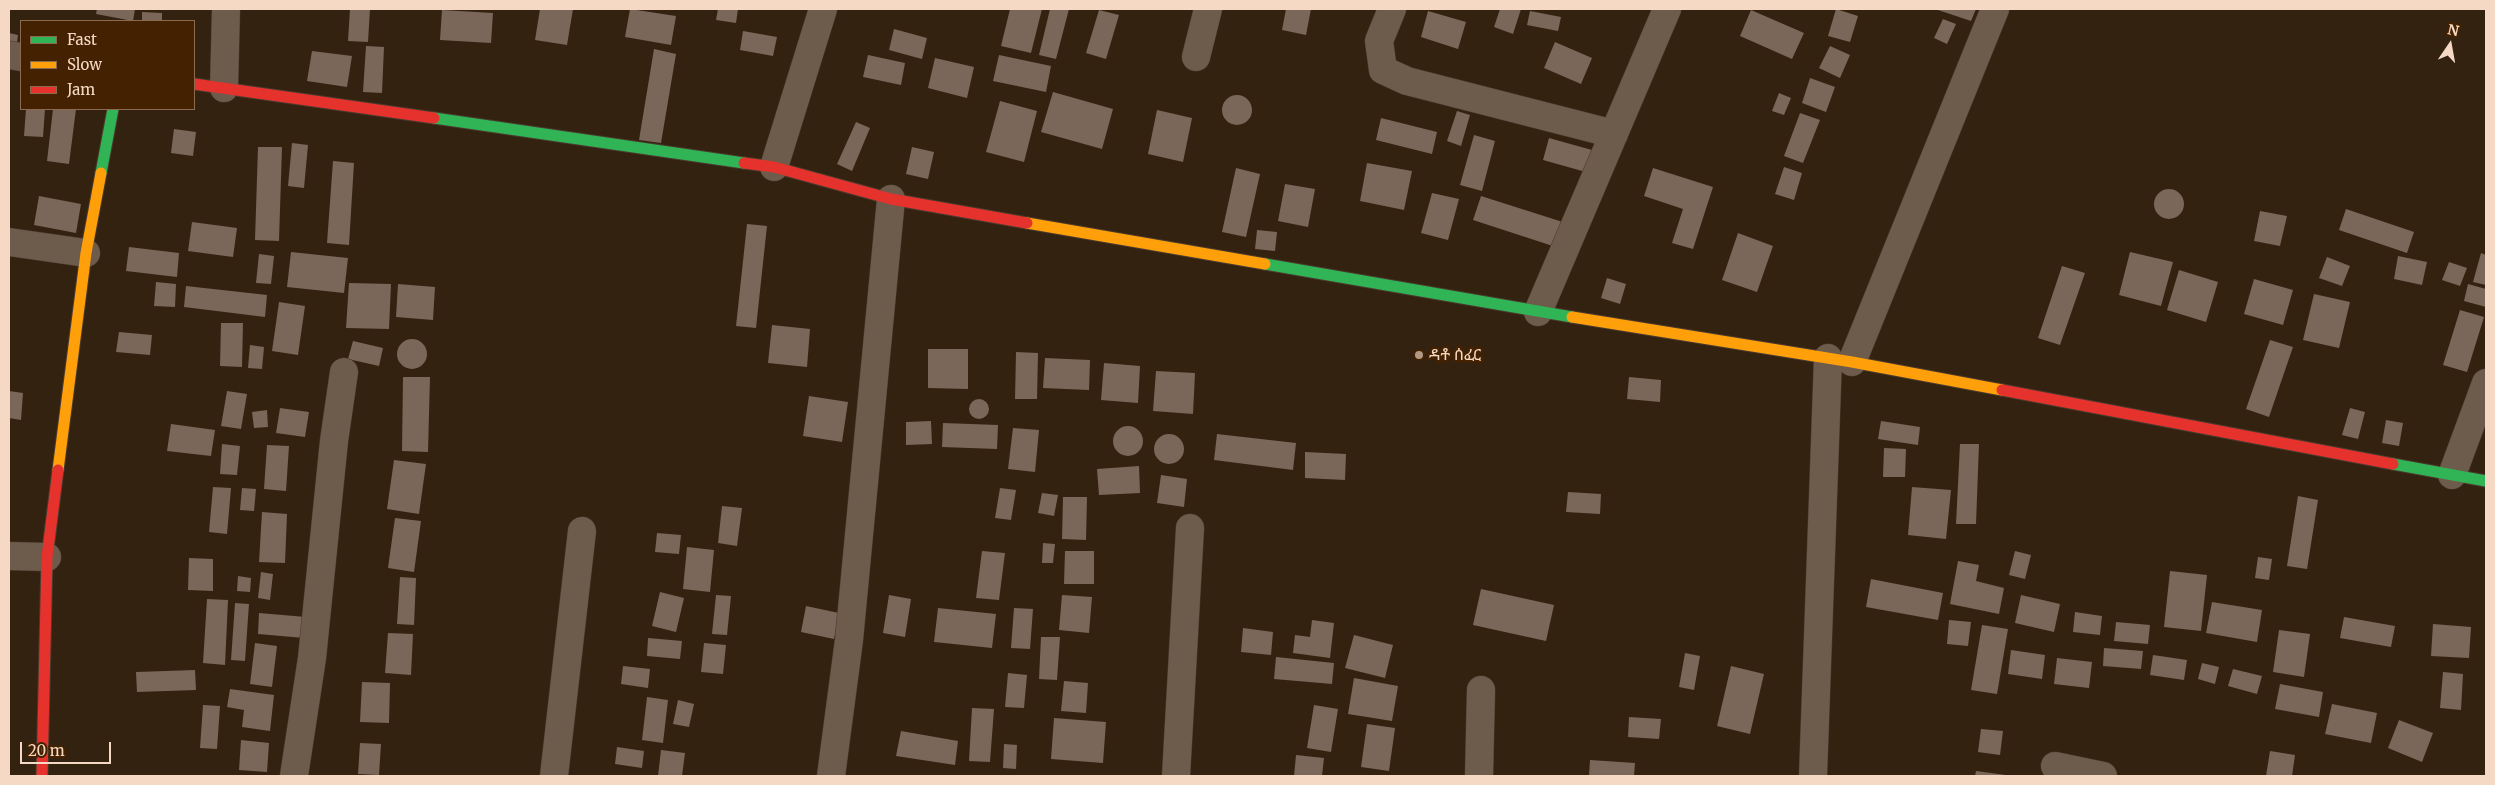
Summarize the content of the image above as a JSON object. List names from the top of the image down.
{
  "places": ["ዳቶ ሰፈር"],
  "legend": ["Fast", "Slow", "Jam"],
  "scale_bar": "20 m",
  "north": "top"
}
